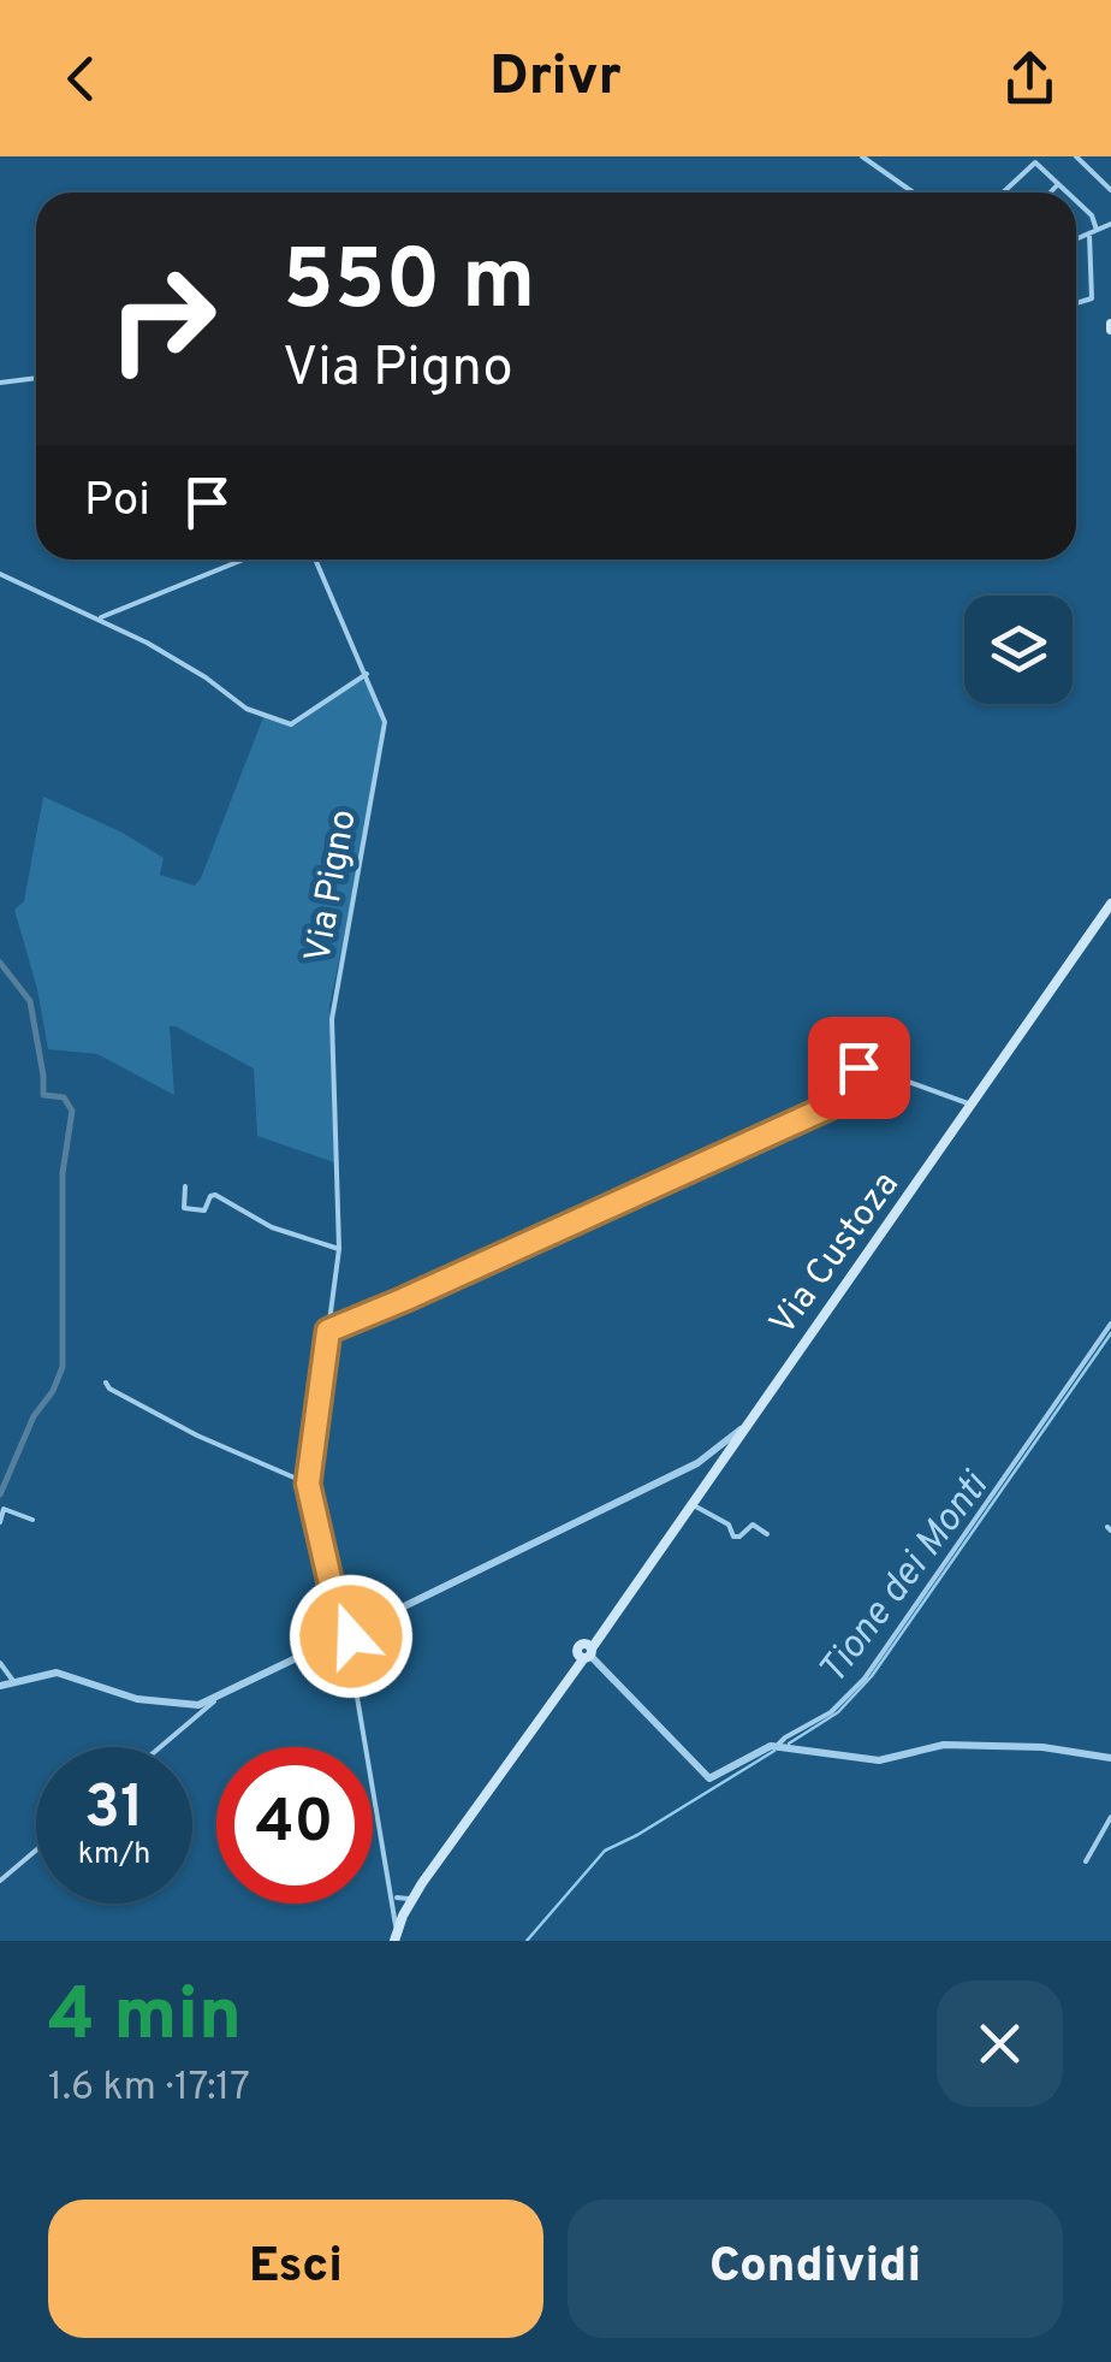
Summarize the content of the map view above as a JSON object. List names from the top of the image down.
{
  "streets": {
    "main road": ["Via Custoza"],
    "street": ["Via Pigno"]
  },
  "water": ["Tione dei Monti"],
  "page": {
    "header": "Drivr",
    "turn": ["550 m", "Via Pigno"],
    "then": "Poi",
    "speed": "31 km/h",
    "limit": "40",
    "heading": ["4 min", "1.6 km · 17:17"],
    "buttons": ["Esci", "Condividi"]
  }
}
